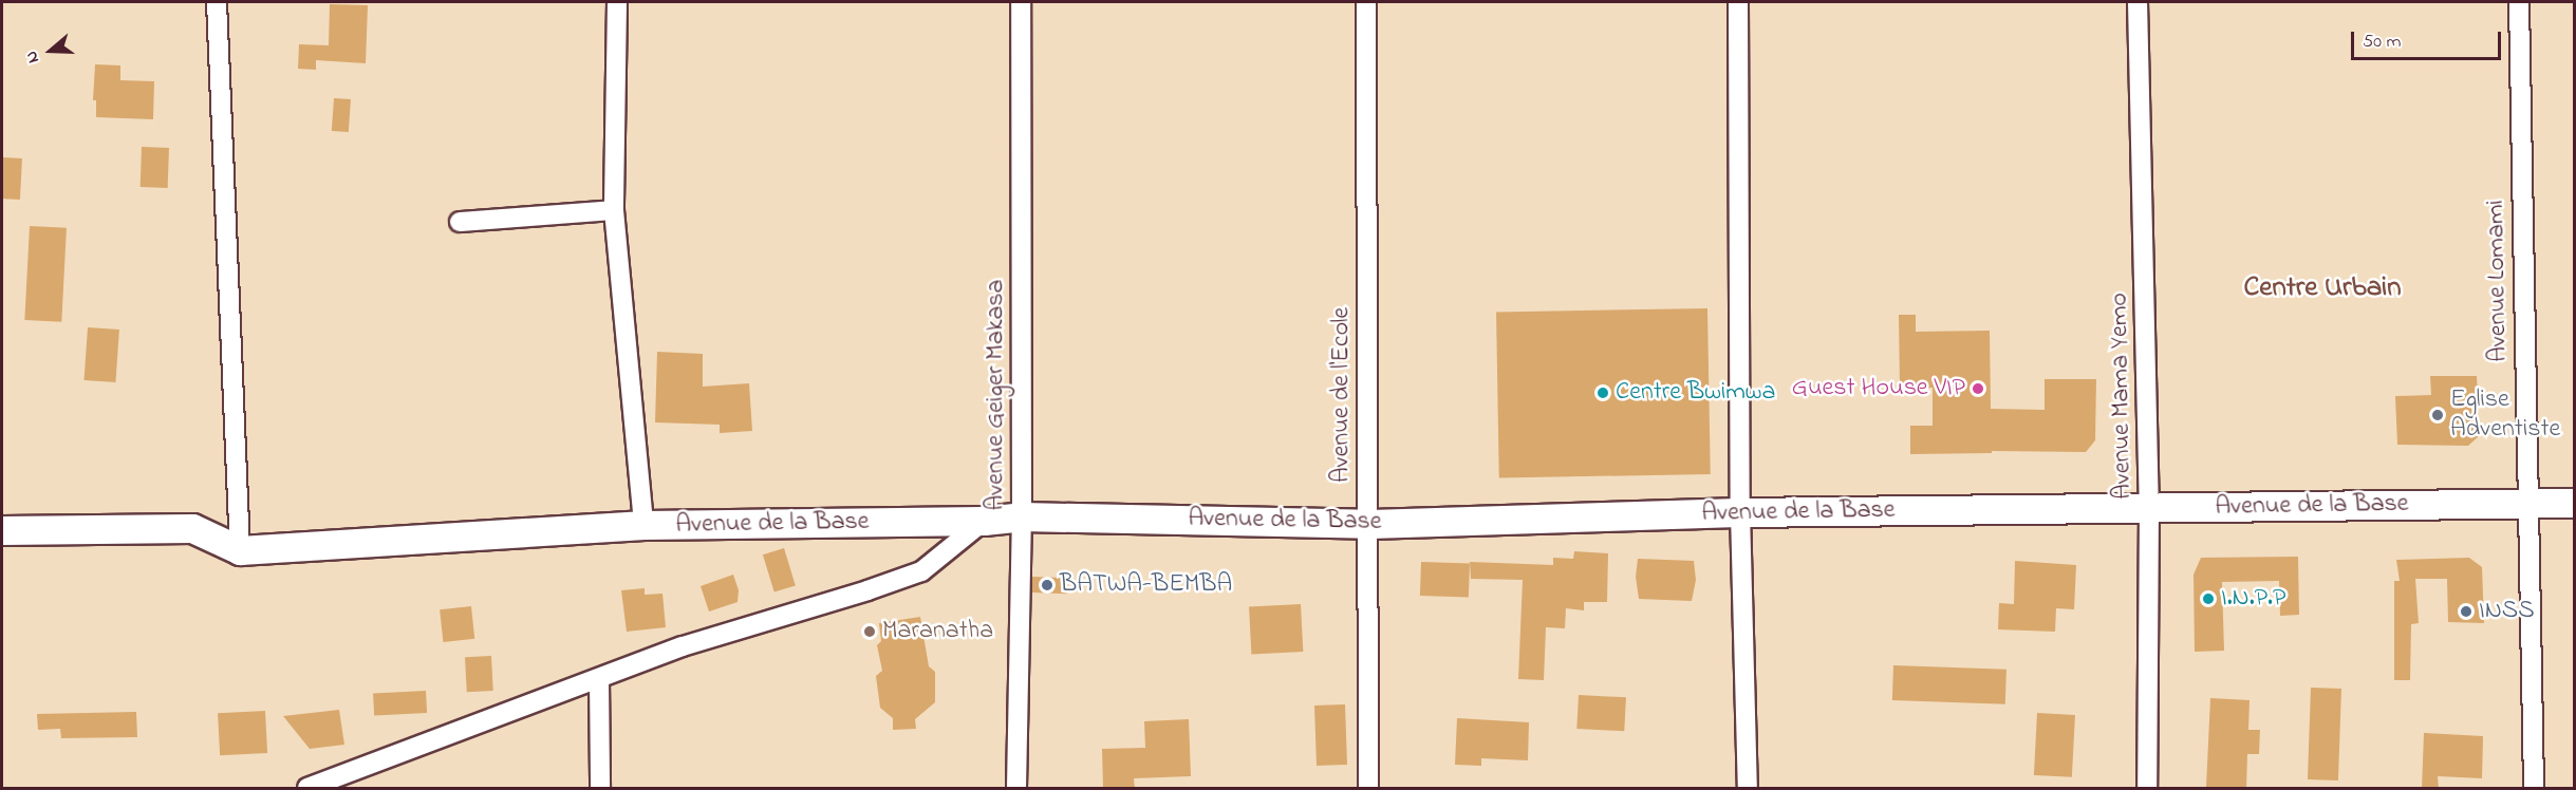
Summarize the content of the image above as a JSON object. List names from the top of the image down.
{
  "streets": {
    "main road": ["Avenue de la Base"],
    "street": [
      "Avenue Lomami",
      "Avenue Geiger Makasa",
      "Avenue de l'Ecole",
      "Avenue Mama Yemo"
    ]
  },
  "crossings": [
    ["Avenue Lomami", "Avenue de la Base"],
    ["Avenue Geiger Makasa", "Avenue de la Base"],
    ["Avenue de l'Ecole", "Avenue de la Base"],
    ["Avenue Mama Yemo", "Avenue de la Base"]
  ],
  "districts": ["Centre Urbain"],
  "places": [
    "Guest House VIP",
    "Centre Bwimwa",
    "Eglise Adventiste",
    "BATWA-BEMBA",
    "I.N.P.P",
    "INSS",
    "Maranatha"
  ],
  "scale_bar": "50 m",
  "north": "left"
}
